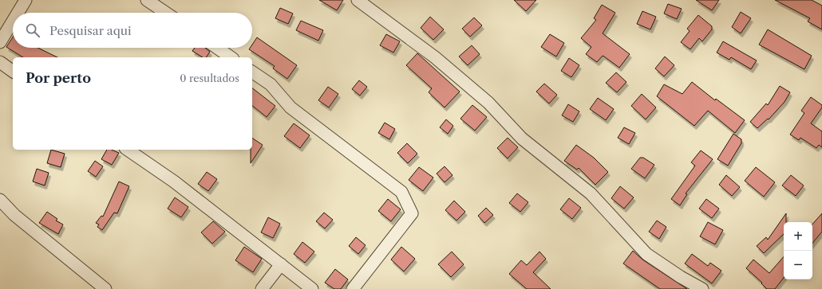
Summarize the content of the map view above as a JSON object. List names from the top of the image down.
{
  "page": {
    "search": "Pesquisar aqui",
    "heading": ["Por perto", "0 resultados"],
    "map_buttons": ["+", "−"]
  }
}
